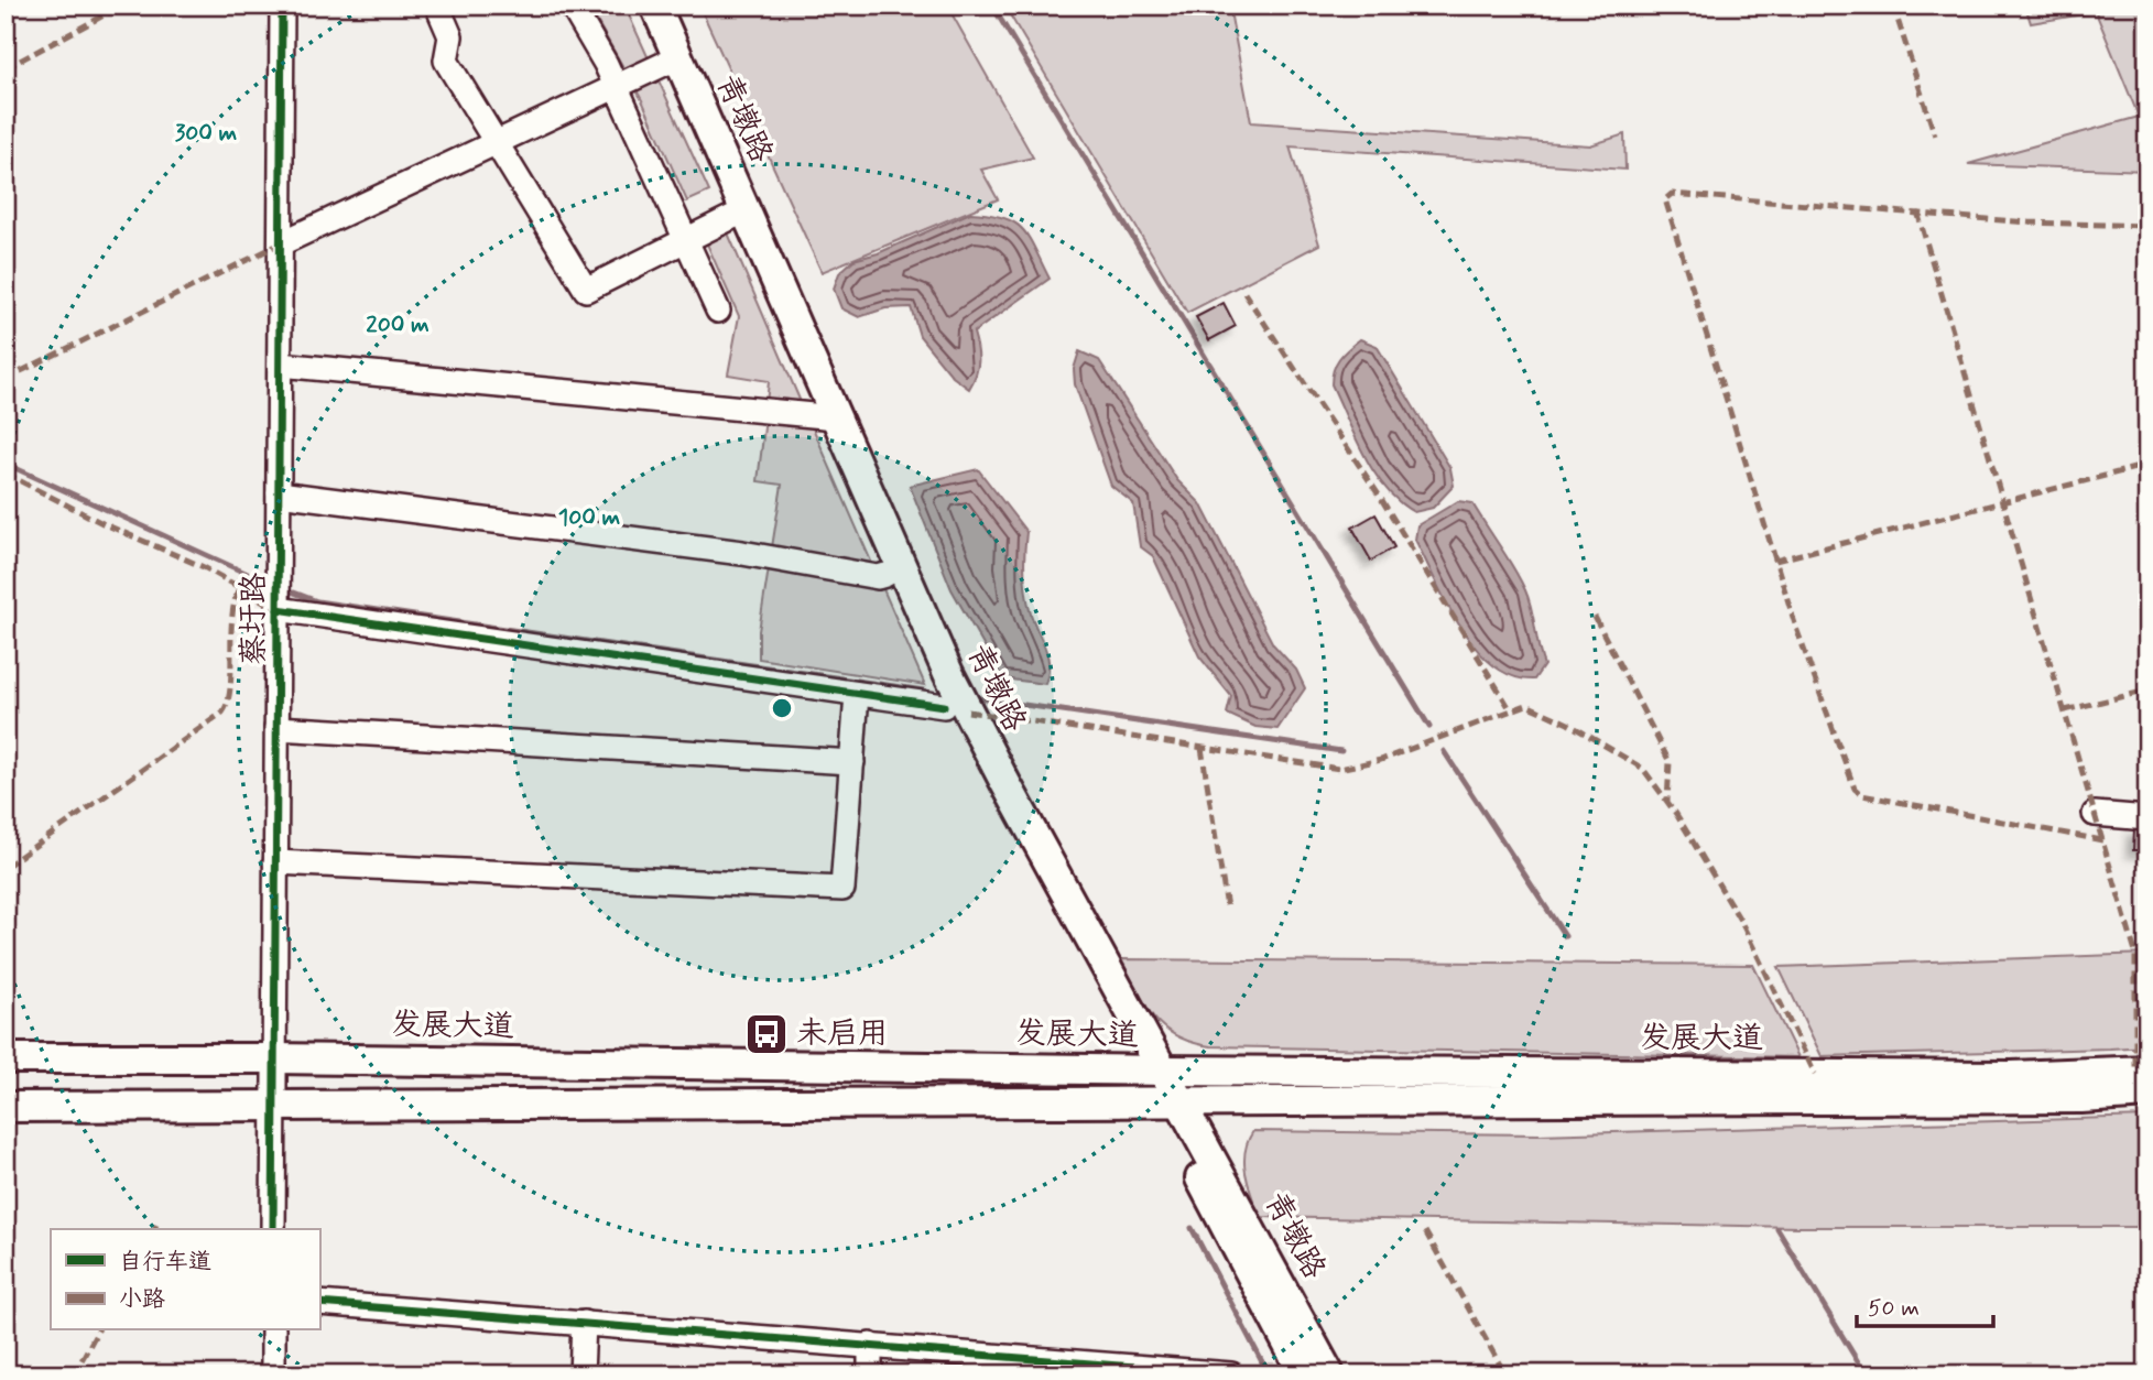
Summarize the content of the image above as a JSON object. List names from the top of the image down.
{
  "streets": {
    "main road": ["青墩路", "发展大道"],
    "street": ["蔡圩路"]
  },
  "crossings": [
    ["青墩路", "发展大道"],
    ["蔡圩路", "发展大道"]
  ],
  "places": {
    "bus stop": ["未启用"]
  },
  "legend": ["自行车道", "小路"],
  "scale_bar": "50 m",
  "rings": ["300 m", "200 m", "100 m"]
}
